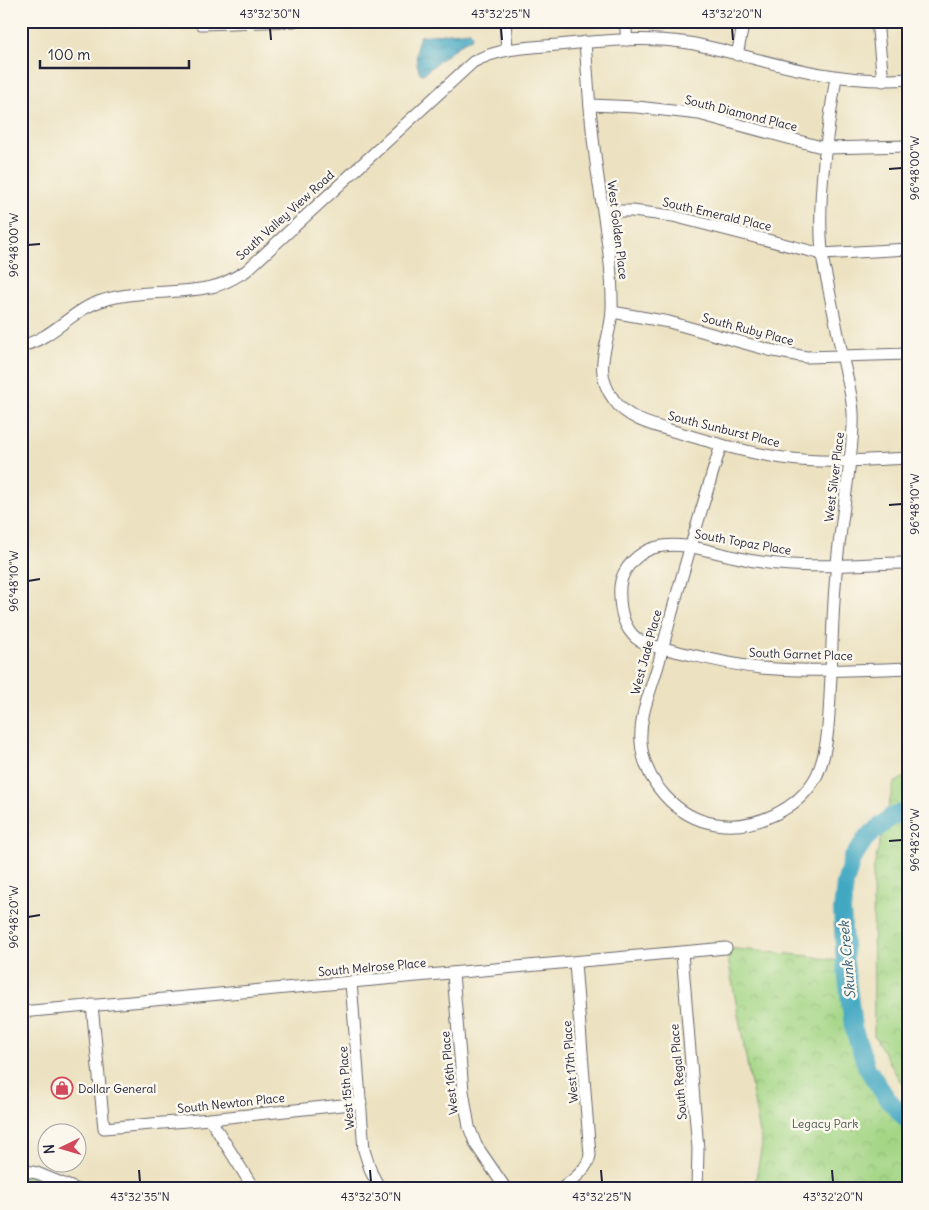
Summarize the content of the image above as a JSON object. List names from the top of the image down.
{
  "streets": {
    "street": [
      "South Diamond Place",
      "South Emerald Place",
      "South Valley View Road",
      "West Golden Place",
      "South Ruby Place",
      "South Sunburst Place",
      "West Silver Place",
      "South Topaz Place",
      "West Jade Place",
      "South Garnet Place",
      "South Melrose Place",
      "West 17th Place",
      "South Regal Place",
      "West 16th Place",
      "West 15th Place",
      "South Newton Place"
    ]
  },
  "crossings": [
    ["South Diamond Place", "West Golden Place"],
    ["South Diamond Place", "West Silver Place"],
    ["South Emerald Place", "West Golden Place"],
    ["South Emerald Place", "West Silver Place"],
    ["South Valley View Road", "West Golden Place"],
    ["South Valley View Road", "West Silver Place"],
    ["West Golden Place", "South Ruby Place"],
    ["West Golden Place", "South Sunburst Place"],
    ["South Ruby Place", "West Silver Place"],
    ["South Sunburst Place", "West Silver Place"],
    ["South Sunburst Place", "West Jade Place"],
    ["West Silver Place", "South Topaz Place"],
    ["West Silver Place", "West Jade Place"],
    ["West Silver Place", "South Garnet Place"],
    ["South Topaz Place", "West Jade Place"],
    ["South Topaz Place", "South Garnet Place"],
    ["West Jade Place", "South Garnet Place"],
    ["South Melrose Place", "West 17th Place"],
    ["South Melrose Place", "South Regal Place"],
    ["South Melrose Place", "West 16th Place"],
    ["South Melrose Place", "West 15th Place"],
    ["South Melrose Place", "South Newton Place"],
    ["West 15th Place", "South Newton Place"]
  ],
  "water": ["Skunk Creek"],
  "parks": ["Legacy Park"],
  "places": {
    "shop": ["Dollar General"]
  },
  "scale_bar": "100 m",
  "north": "left",
  "coordinates": [
    "43°32'30\"N",
    "43°32'25\"N",
    "43°32'20\"N",
    "96°48'00\"W",
    "96°48'10\"W",
    "96°48'20\"W",
    "43°32'35\"N"
  ]
}
